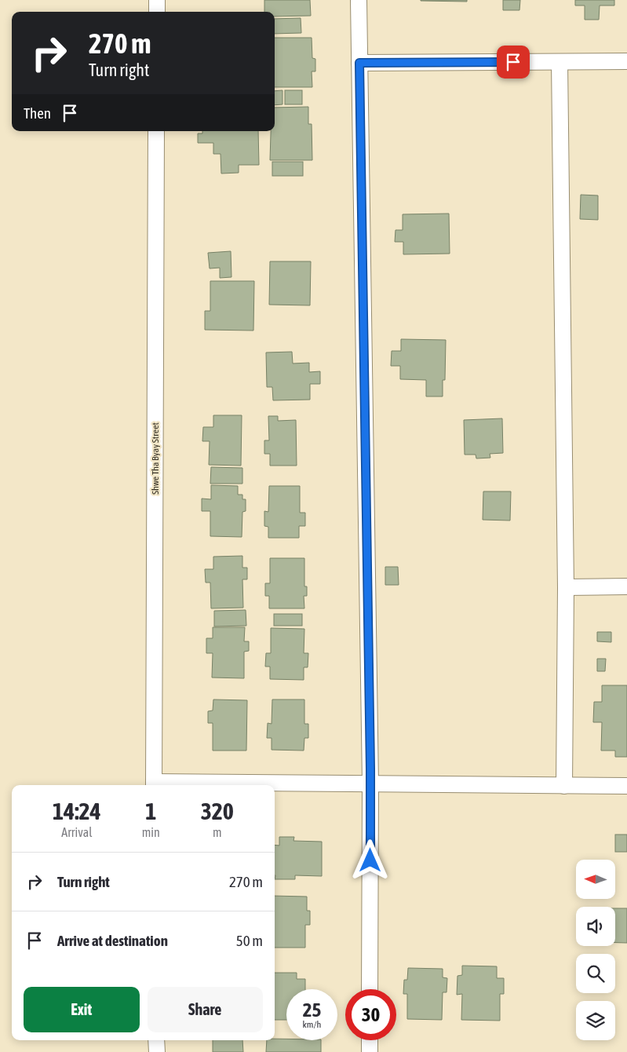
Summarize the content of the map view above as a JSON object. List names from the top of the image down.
{
  "streets": {
    "street": ["Shwe Tha Byay Street"]
  },
  "north": "left",
  "page": {
    "turn": ["270 m", "Turn right"],
    "then": "Then",
    "eta": [
      "14:24",
      "Arrival",
      "1",
      "min",
      "320",
      "m"
    ],
    "list": [
      {
        "name": "Turn right",
        "value": "270 m"
      },
      {
        "name": "Arrive at destination",
        "value": "50 m"
      }
    ],
    "buttons": ["Exit", "Share"],
    "speed": "25 km/h",
    "limit": "30"
  }
}
